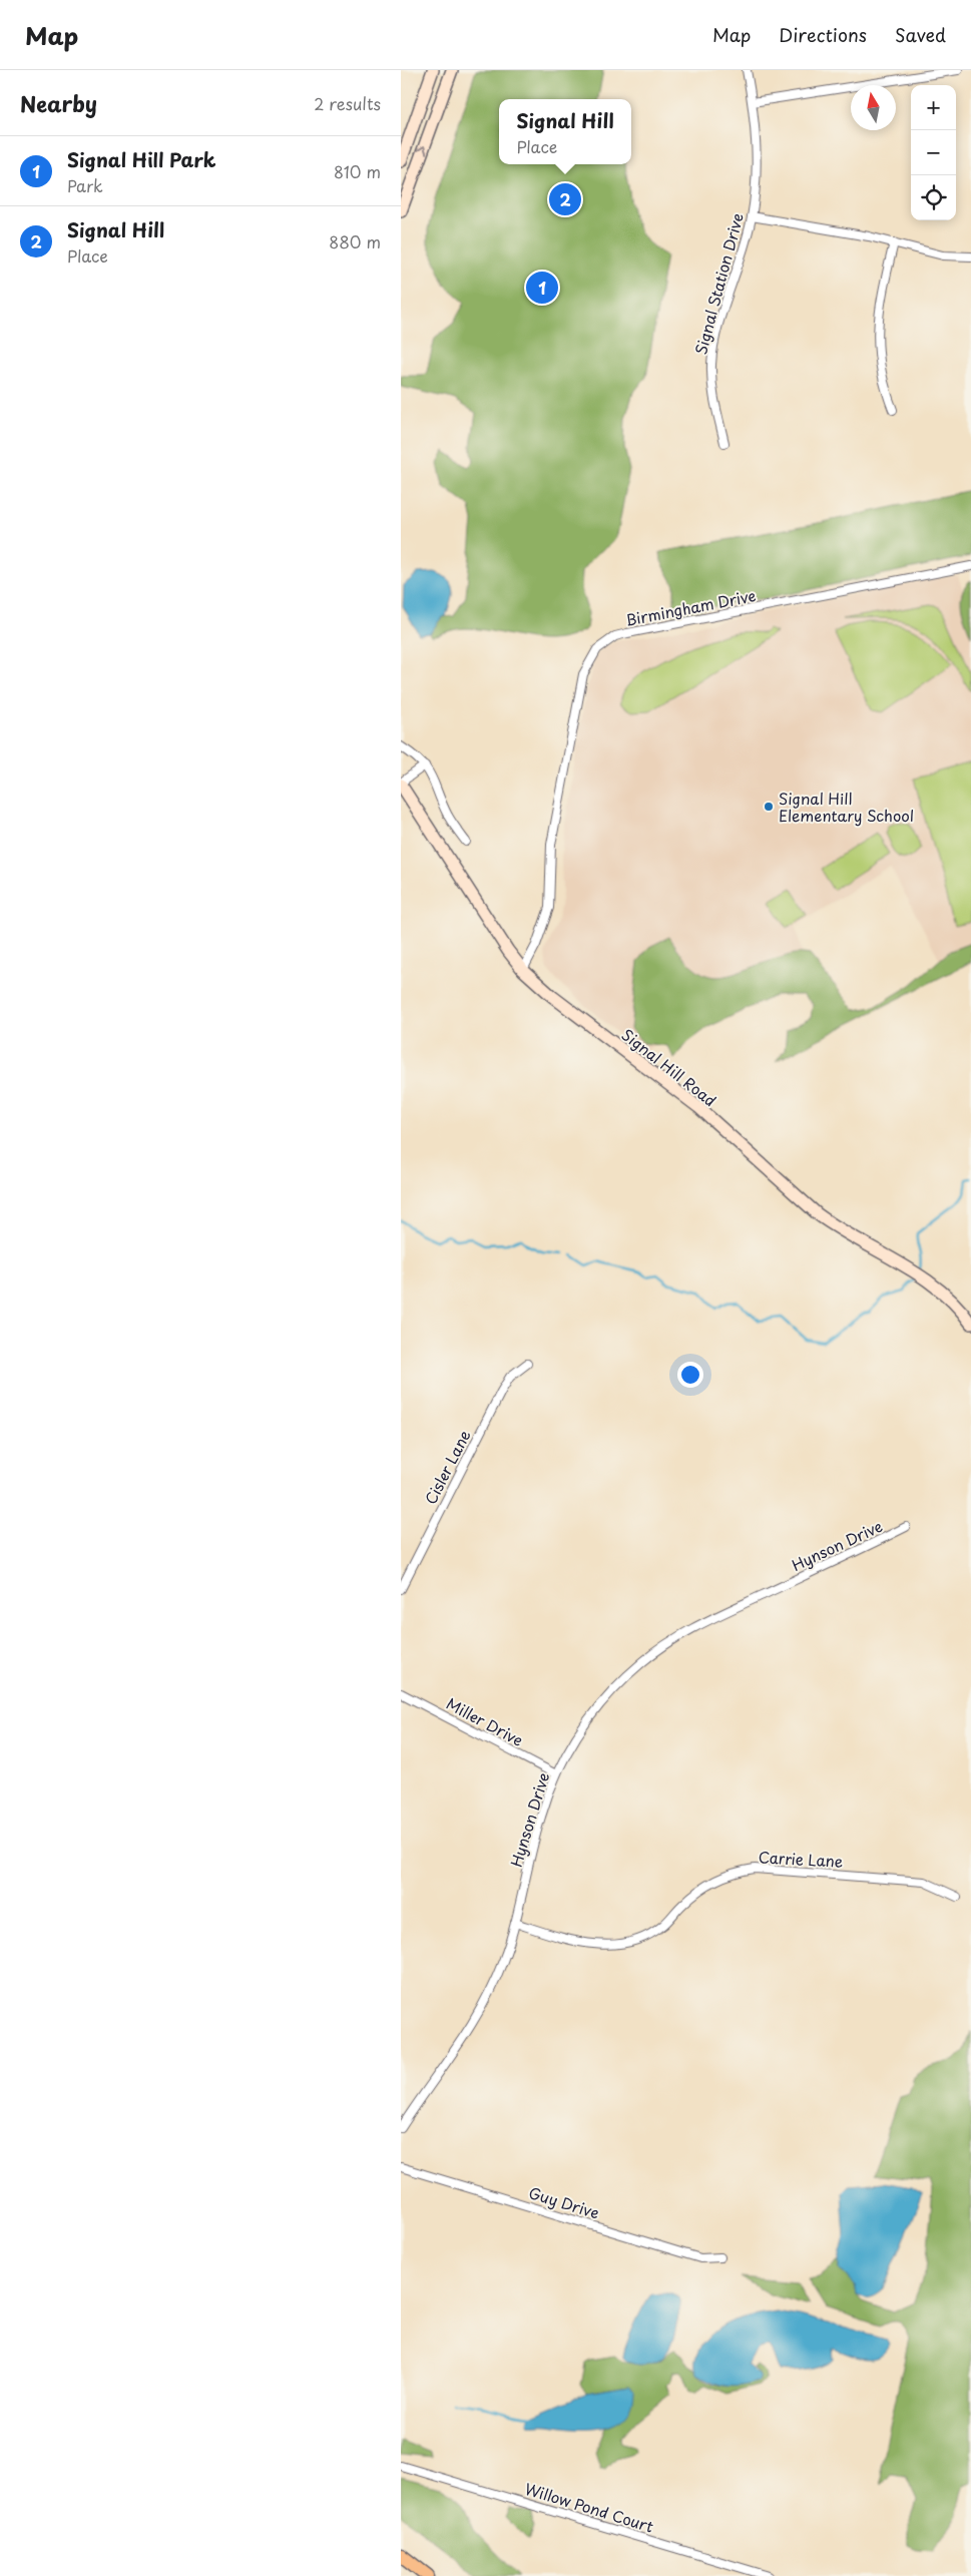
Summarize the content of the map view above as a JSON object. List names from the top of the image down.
{
  "streets": {
    "main road": ["Signal Hill Road"],
    "street": [
      "Signal Station Drive",
      "Birmingham Drive",
      "Cisler Lane",
      "Hynson Drive",
      "Miller Drive",
      "Carrie Lane",
      "Guy Drive",
      "Willow Pond Court"
    ]
  },
  "crossings": [
    ["Birmingham Drive", "Signal Hill Road"],
    ["Hynson Drive", "Miller Drive"],
    ["Hynson Drive", "Carrie Lane"]
  ],
  "places": ["Signal Hill Elementary School"],
  "north": "top",
  "page": {
    "header": "Map",
    "nav": ["Map", "Directions", "Saved"],
    "heading": ["Nearby", "2 results"],
    "map_buttons": ["+", "−"],
    "popup": ["Signal Hill", "Place"],
    "list": [
      {
        "mark": "1",
        "name": "Signal Hill Park",
        "note": "Park",
        "value": "810 m"
      },
      {
        "mark": "2",
        "name": "Signal Hill",
        "note": "Place",
        "value": "880 m"
      }
    ],
    "pins": ["2", "1"]
  }
}
